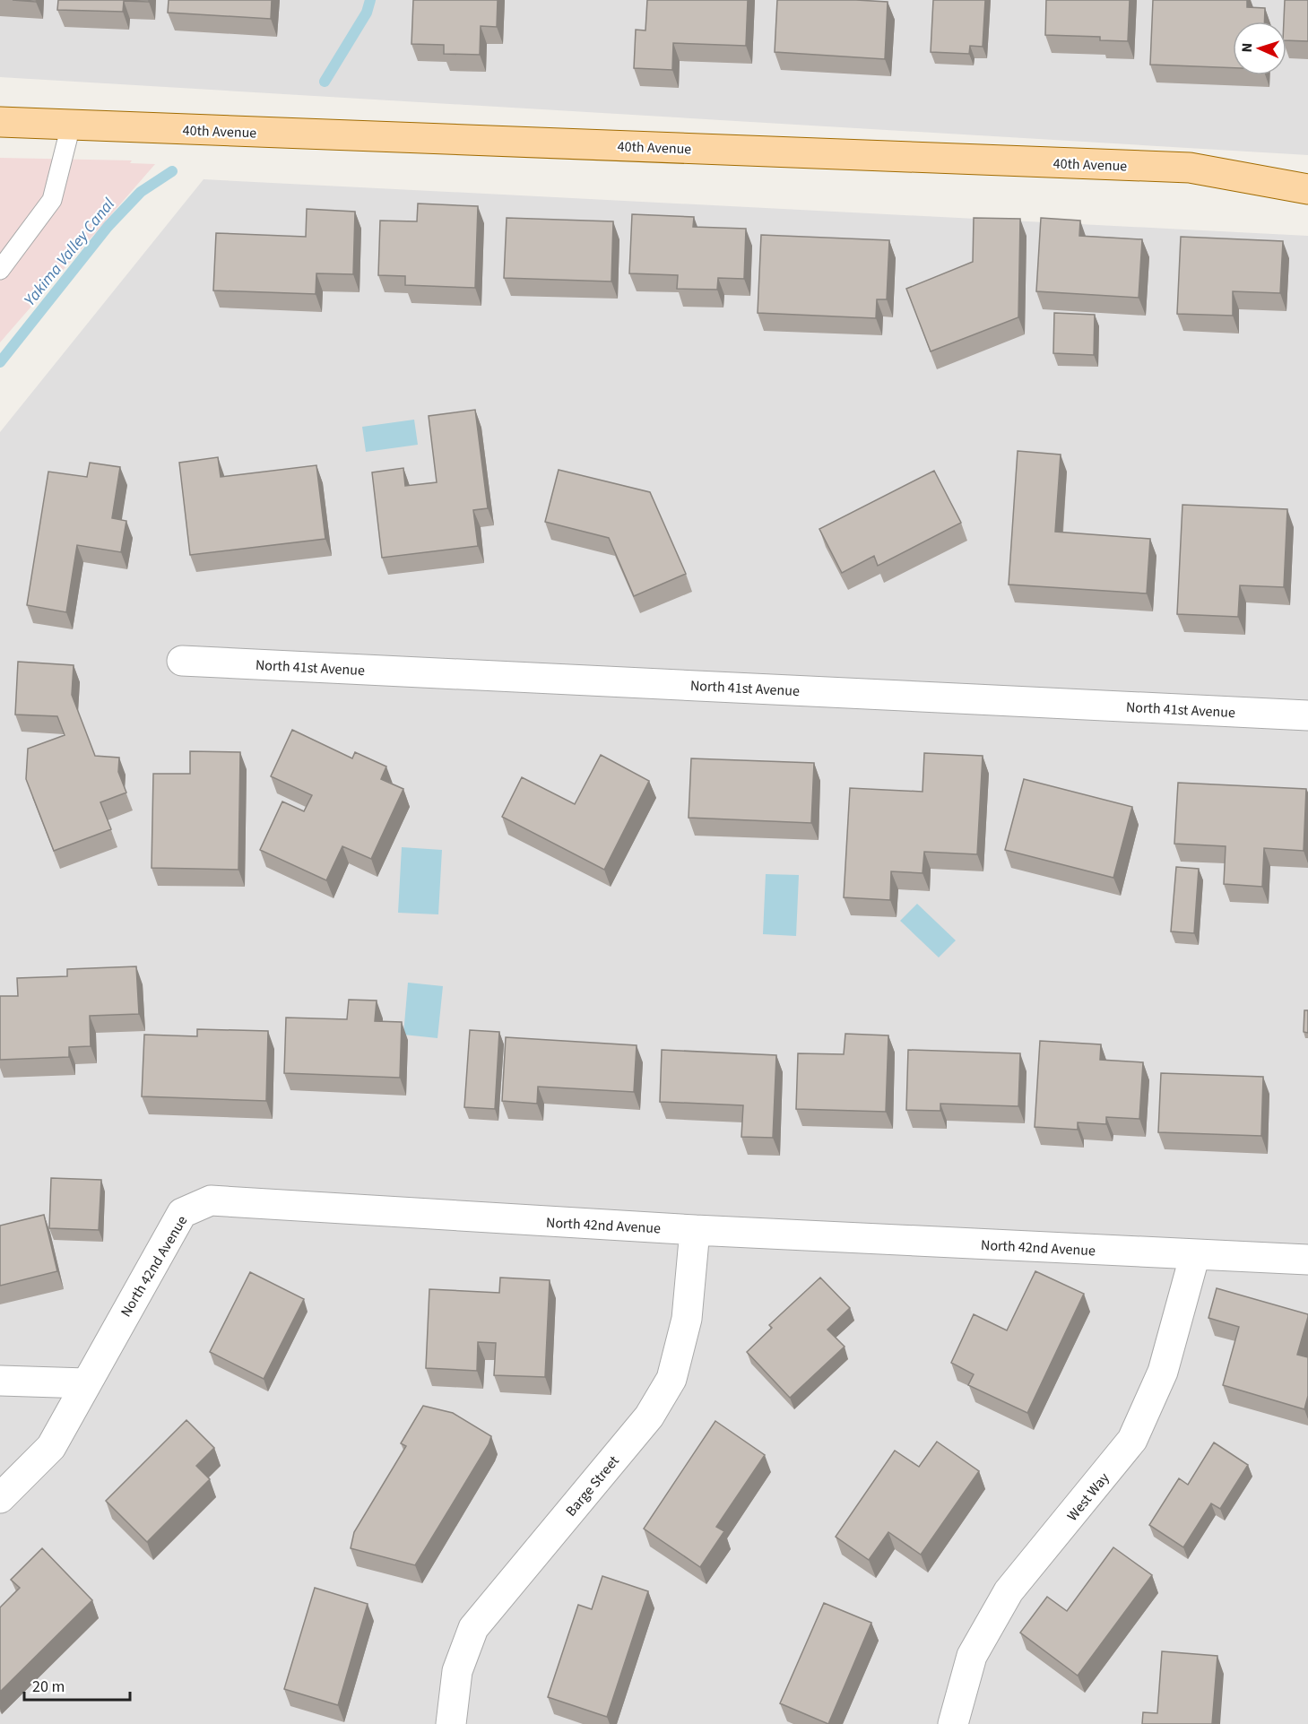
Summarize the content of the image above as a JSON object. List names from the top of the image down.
{
  "streets": {
    "main road": ["40th Avenue"],
    "street": [
      "North 41st Avenue",
      "North 42nd Avenue",
      "Barge Street",
      "West Way"
    ]
  },
  "crossings": [
    ["North 42nd Avenue", "Barge Street"],
    ["North 42nd Avenue", "West Way"]
  ],
  "water": ["Yakima Valley Canal"],
  "scale_bar": "20 m",
  "north": "left"
}
